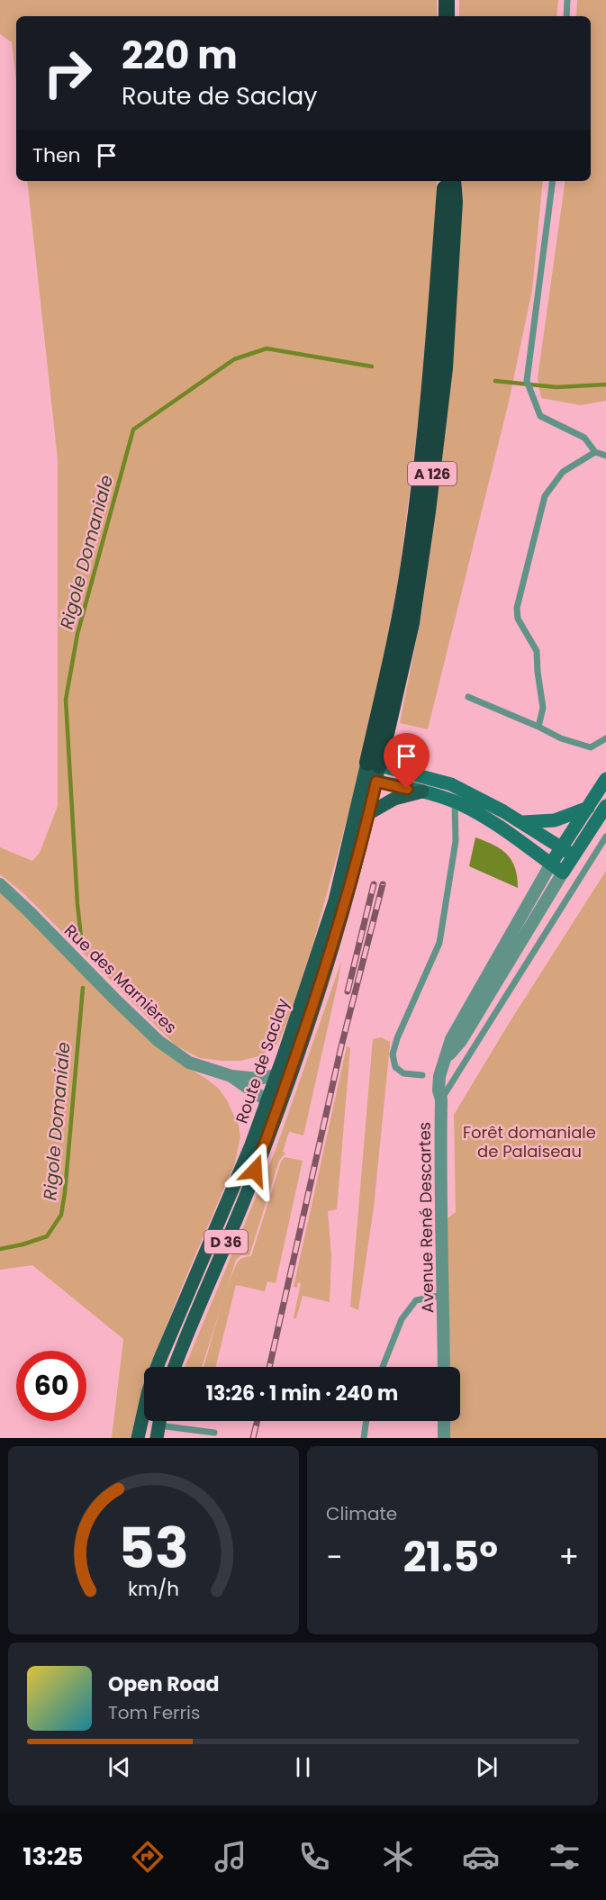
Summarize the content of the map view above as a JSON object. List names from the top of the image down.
{
  "streets": {
    "highway": ["A 126"],
    "main road": ["Route de Saclay", "D 36"],
    "street": ["Rue des Marnières", "Avenue René Descartes"]
  },
  "crossings": [
    ["A 126", "Route de Saclay"],
    ["Rue des Marnières", "Route de Saclay"]
  ],
  "water": ["Rigole Domaniale"],
  "parks": ["Forêt domaniale de Palaiseau"],
  "page": {
    "turn": ["220 m", "Route de Saclay"],
    "then": "Then",
    "limit": "60",
    "trip": "13:26 · 1 min · 240 m",
    "tile": "Climate",
    "heat": ["−", "21.5°", "+"],
    "song": ["Open Road", "Tom Ferris"],
    "tabs": "13:25",
    "gauge": ["53", "km/h"]
  }
}
